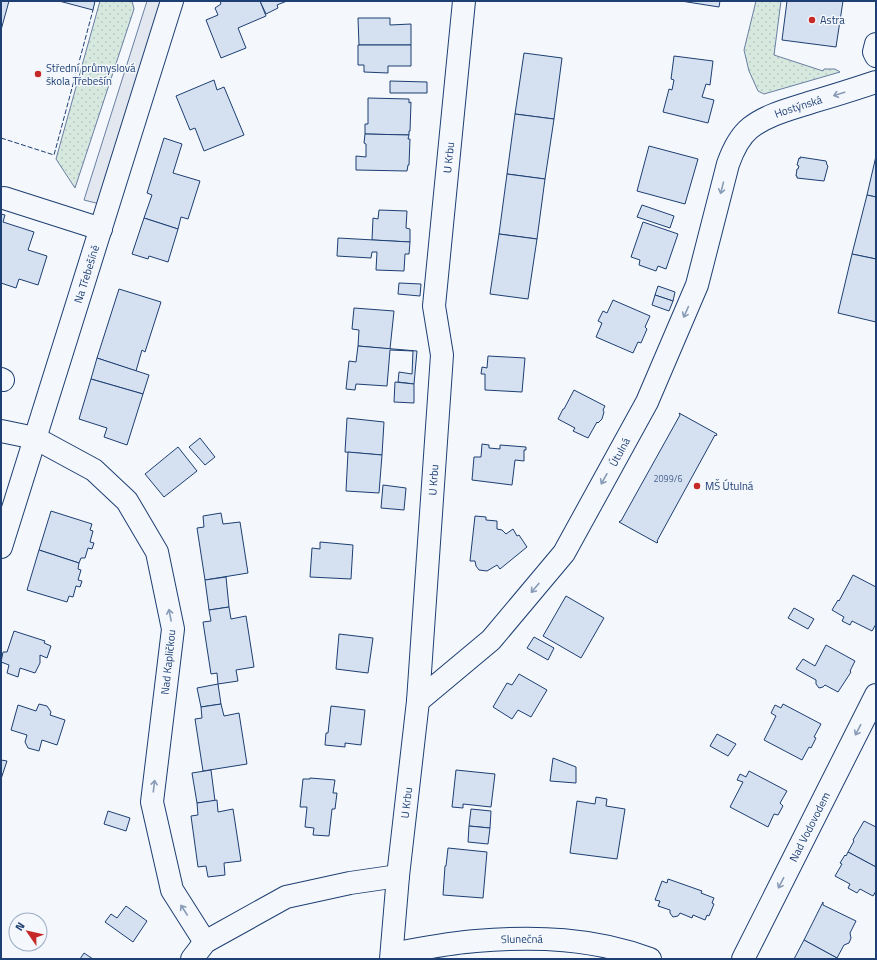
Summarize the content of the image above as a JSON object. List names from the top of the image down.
{
  "streets": {
    "street": [
      "Hostýnská",
      "U Krbu",
      "Na Třebešíně",
      "Útulná",
      "Nad Kapličkou",
      "Nad Vodovodem",
      "Slunečná"
    ]
  },
  "crossings": [
    ["Hostýnská", "Útulná"],
    ["U Krbu", "Útulná"],
    ["U Krbu", "Slunečná"],
    ["Na Třebešíně", "Nad Kapličkou"]
  ],
  "one_way": [
    "Hostýnská",
    "Útulná",
    "Nad Kapličkou",
    "Nad Vodovodem"
  ],
  "places": ["Astra", "Střední průmyslová škola Třebešín", "MŠ Útulná"],
  "house_numbers": ["2099/6"],
  "north": "top left"
}
